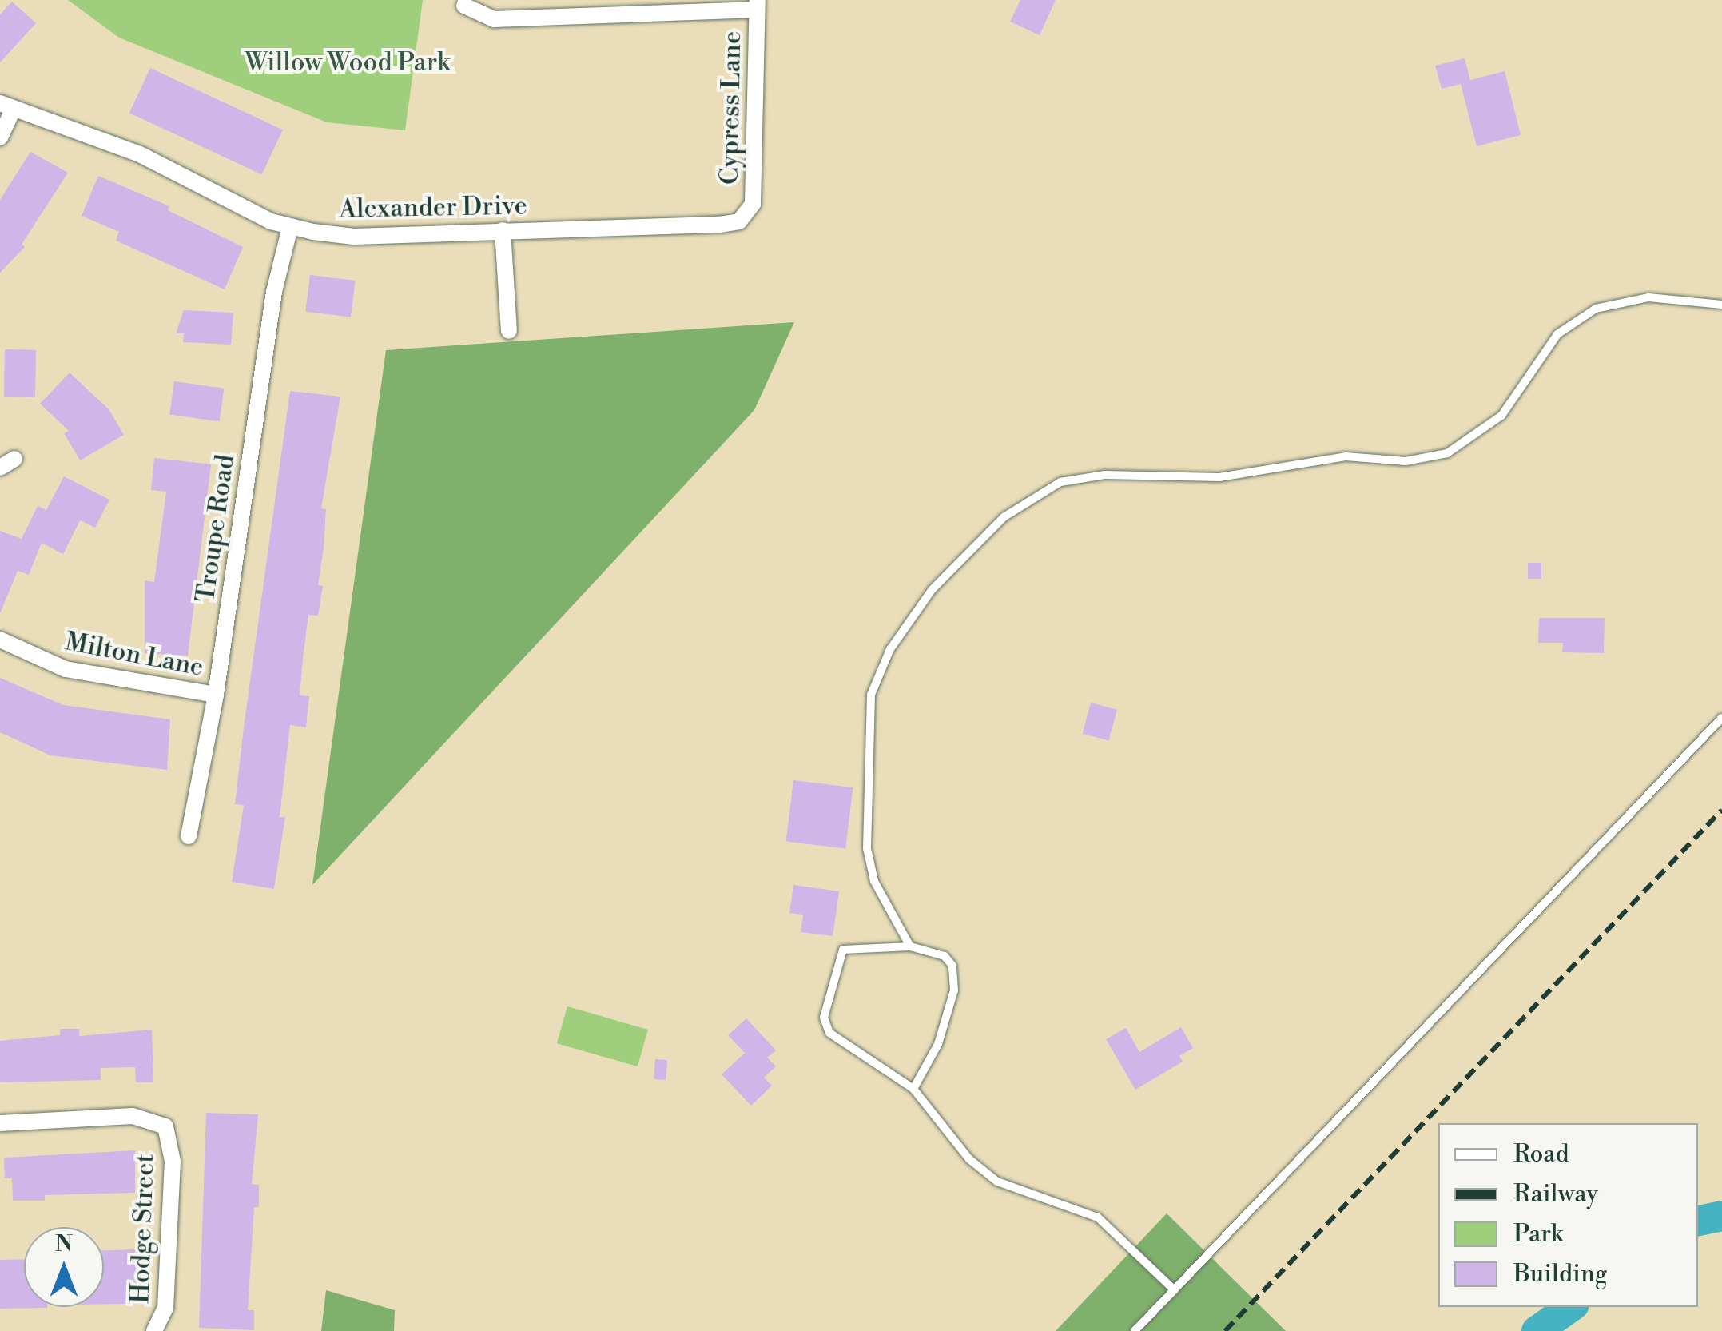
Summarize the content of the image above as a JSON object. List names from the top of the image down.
{
  "streets": {
    "street": [
      "Cypress Lane",
      "Alexander Drive",
      "Troupe Road",
      "Milton Lane",
      "Hodge Street"
    ]
  },
  "crossings": [
    ["Cypress Lane", "Alexander Drive"],
    ["Alexander Drive", "Troupe Road"],
    ["Troupe Road", "Milton Lane"]
  ],
  "parks": ["Willow Wood Park"],
  "legend": [
    "Road",
    "Railway",
    "Park",
    "Building"
  ],
  "north": "top"
}
